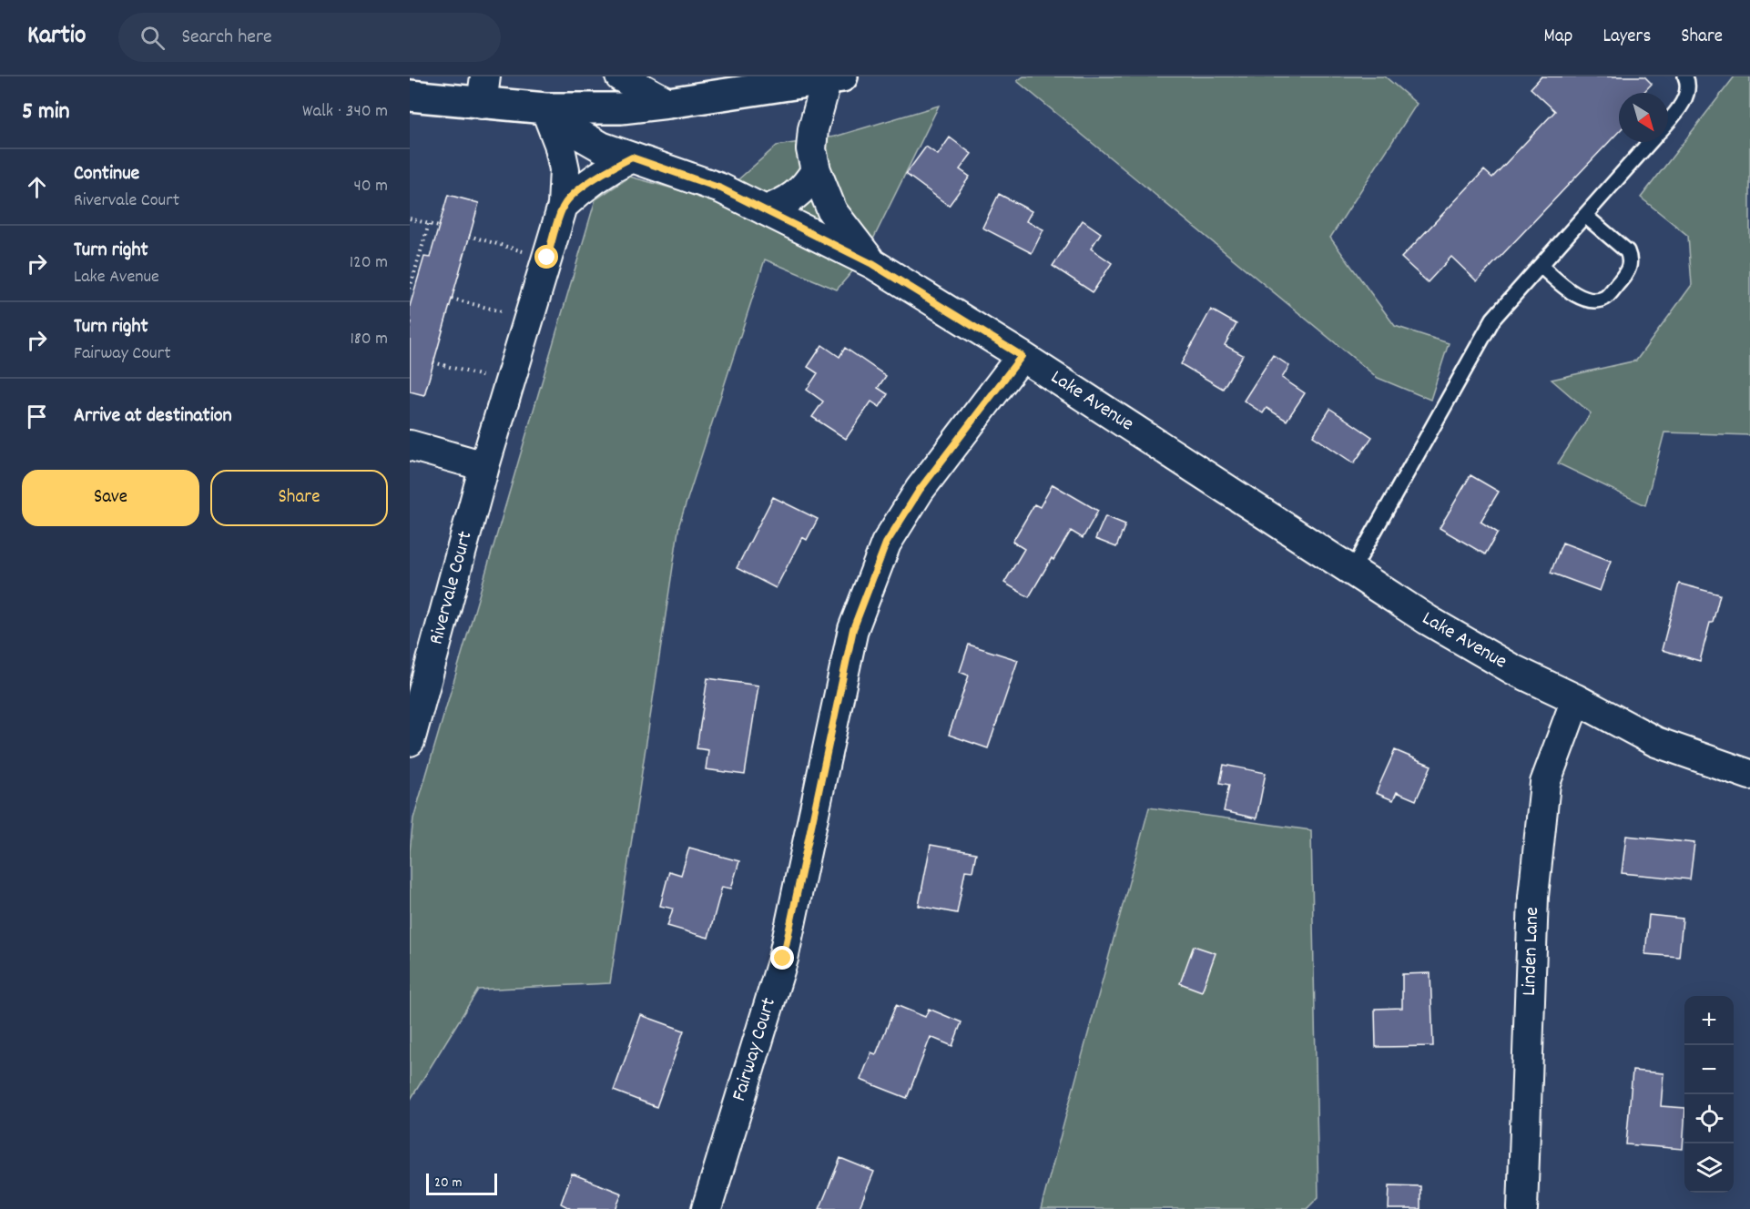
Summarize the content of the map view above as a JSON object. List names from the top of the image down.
{
  "streets": {
    "street": [
      "Lake Avenue",
      "Rivervale Court",
      "Linden Lane",
      "Fairway Court"
    ]
  },
  "crossings": [
    ["Lake Avenue", "Rivervale Court"],
    ["Lake Avenue", "Linden Lane"],
    ["Lake Avenue", "Fairway Court"]
  ],
  "scale_bar": "20 m",
  "north": "bottom right",
  "page": {
    "header": "Kartio",
    "search": "Search here",
    "nav": ["Map", "Layers", "Share"],
    "heading": ["5 min", "Walk · 340 m"],
    "list": [
      ["Continue", "Rivervale Court", "40 m"],
      ["Turn right", "Lake Avenue", "120 m"],
      ["Turn right", "Fairway Court", "180 m"],
      "Arrive at destination"
    ],
    "buttons": ["Save", "Share"],
    "map_buttons": ["+", "−"],
    "scale": "20 m"
  }
}
